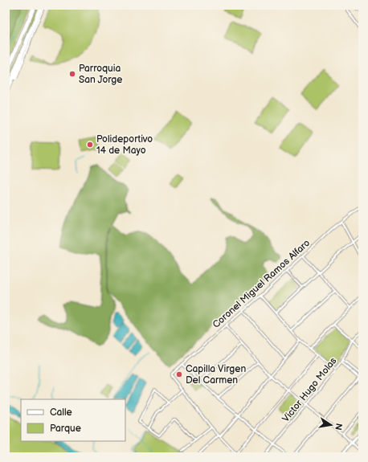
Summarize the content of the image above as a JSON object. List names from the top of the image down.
{
  "streets": {
    "street": ["Coronel Miguel Ramos Alfaro", "Victor Hugo Molas"]
  },
  "places": ["Parroquia San Jorge", "Polideportivo 14 de Mayo", "Capilla Virgen Del Carmen"],
  "legend": ["Calle", "Parque"],
  "north": "right"
}
